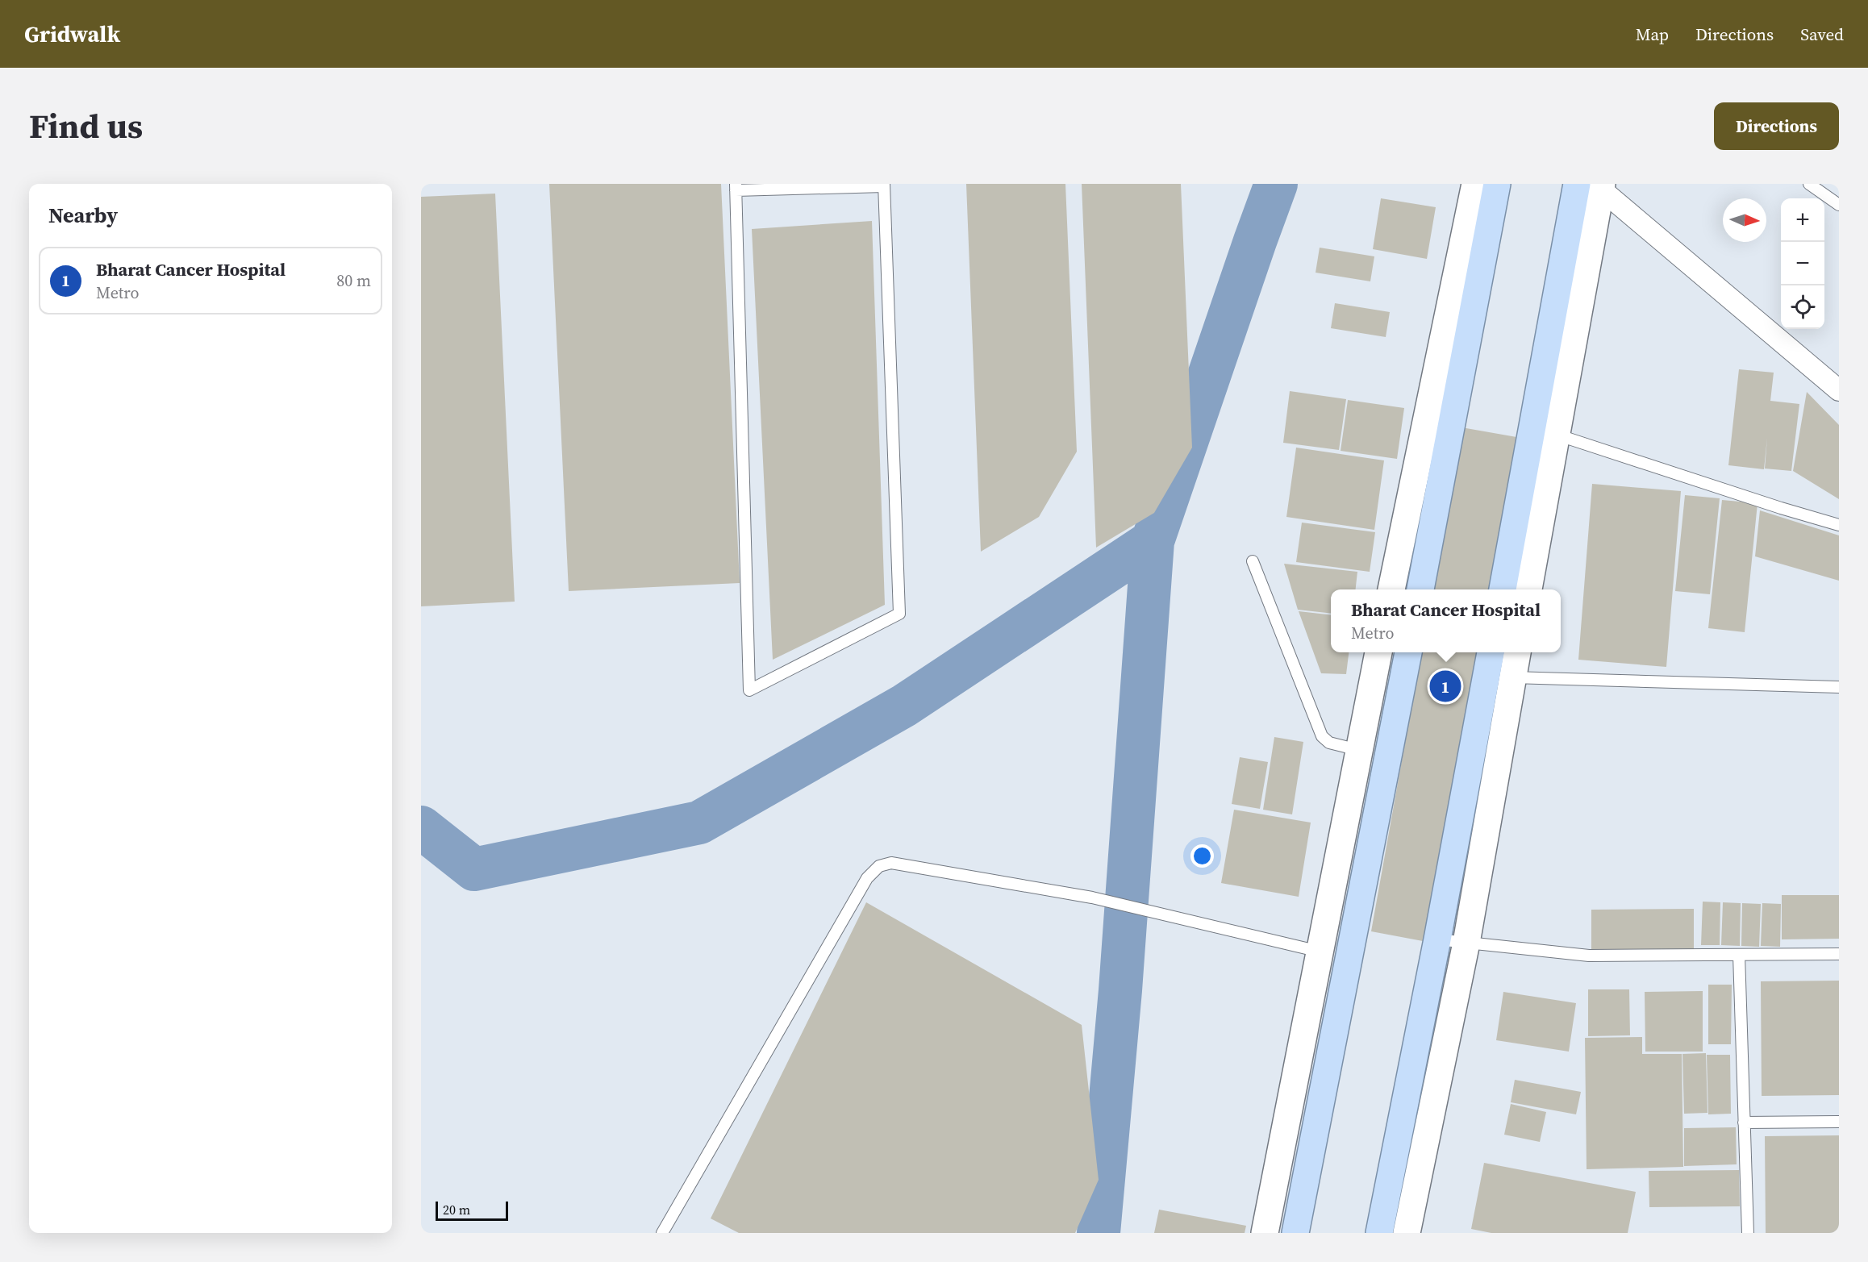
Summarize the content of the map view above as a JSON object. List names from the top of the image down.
{
  "scale_bar": "20 m",
  "north": "right",
  "page": {
    "header": "Gridwalk",
    "nav": ["Map", "Directions", "Saved"],
    "title": "Find us",
    "buttons": "Directions",
    "heading": "Nearby",
    "map_buttons": ["+", "−"],
    "list": [
      {
        "mark": "1",
        "name": "Bharat Cancer Hospital",
        "note": "Metro",
        "value": "80 m"
      }
    ],
    "popup": ["Bharat Cancer Hospital", "Metro"],
    "pins": "1",
    "scale": "20 m"
  }
}
